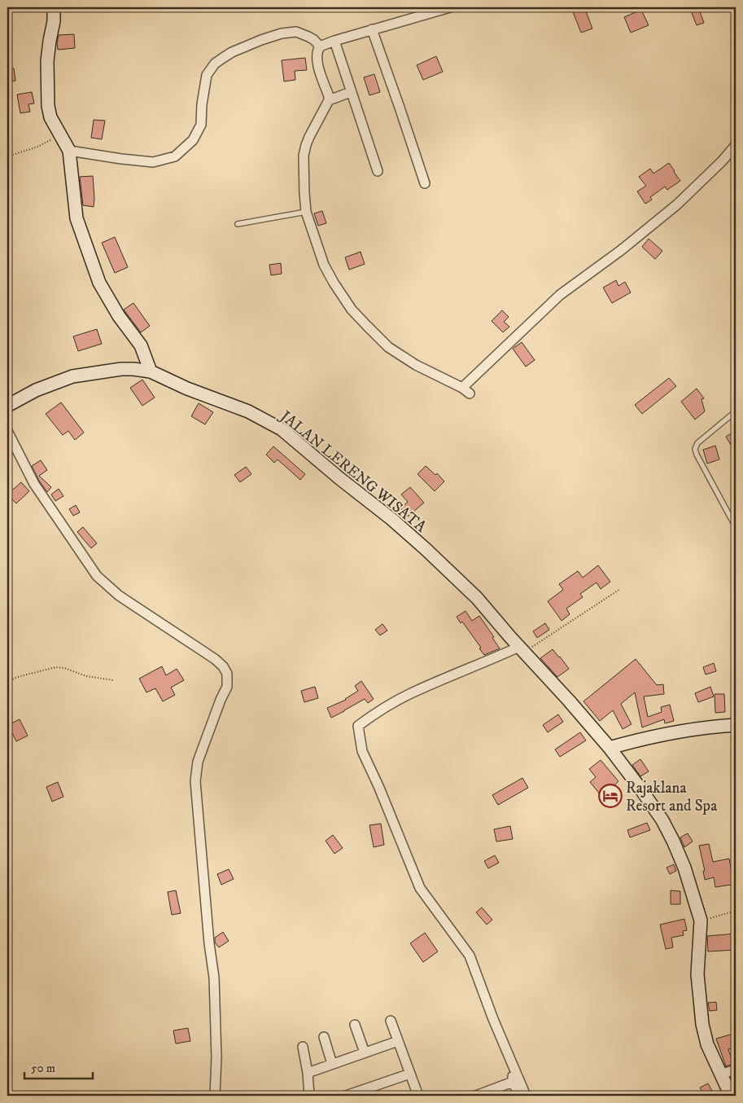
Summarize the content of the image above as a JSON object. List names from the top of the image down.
{
  "streets": {
    "main road": ["JALAN LERENG WISATA"]
  },
  "places": {
    "hotel": ["Rajaklana Resort and Spa"]
  },
  "scale_bar": "50 m"
}
